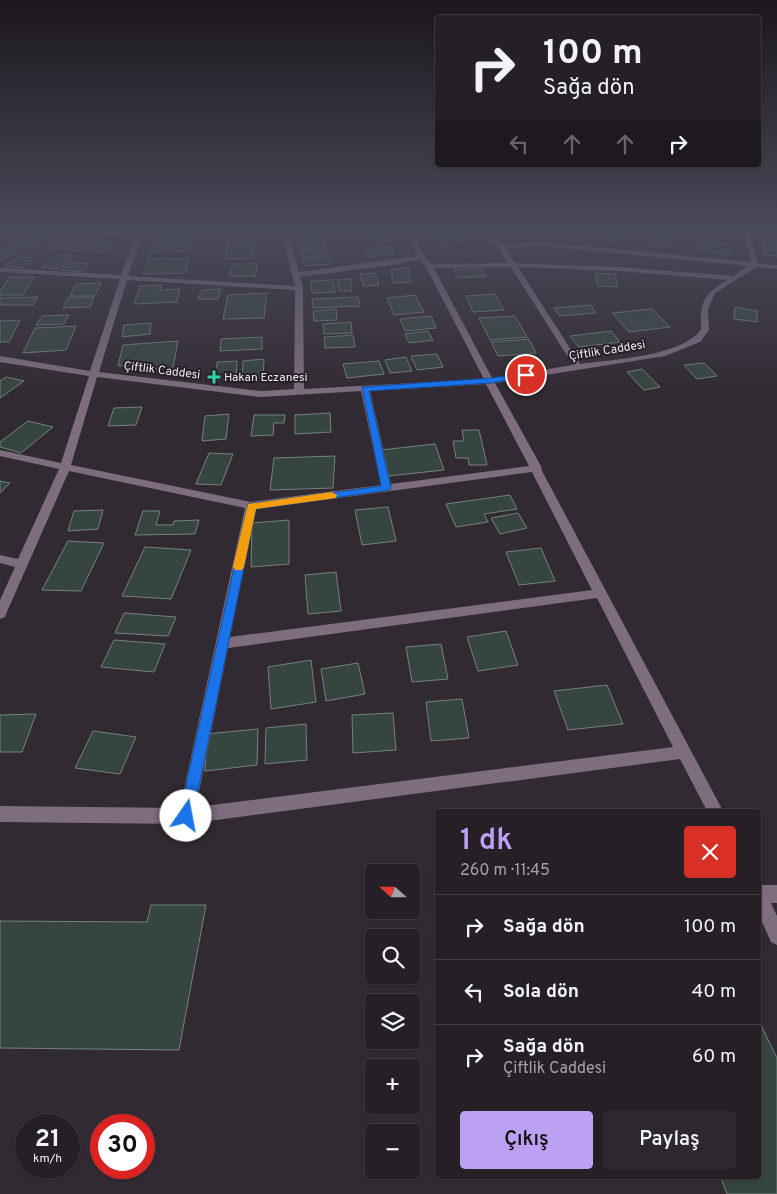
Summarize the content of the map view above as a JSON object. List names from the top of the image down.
{
  "streets": {
    "street": ["Çiftlik Caddesi"]
  },
  "places": {
    "health": ["Hakan Eczanesi"]
  },
  "north": "left",
  "page": {
    "turn": ["100 m", "Sağa dön"],
    "heading": ["1 dk", "260 m · 11:45"],
    "map_buttons": ["+", "−"],
    "list": [
      {
        "name": "Sağa dön",
        "value": "100 m"
      },
      {
        "name": "Sola dön",
        "value": "40 m"
      },
      {
        "name": "Sağa dön",
        "note": "Çiftlik Caddesi",
        "value": "60 m"
      }
    ],
    "buttons": ["Çıkış", "Paylaş"],
    "speed": "21 km/h",
    "limit": "30"
  }
}
